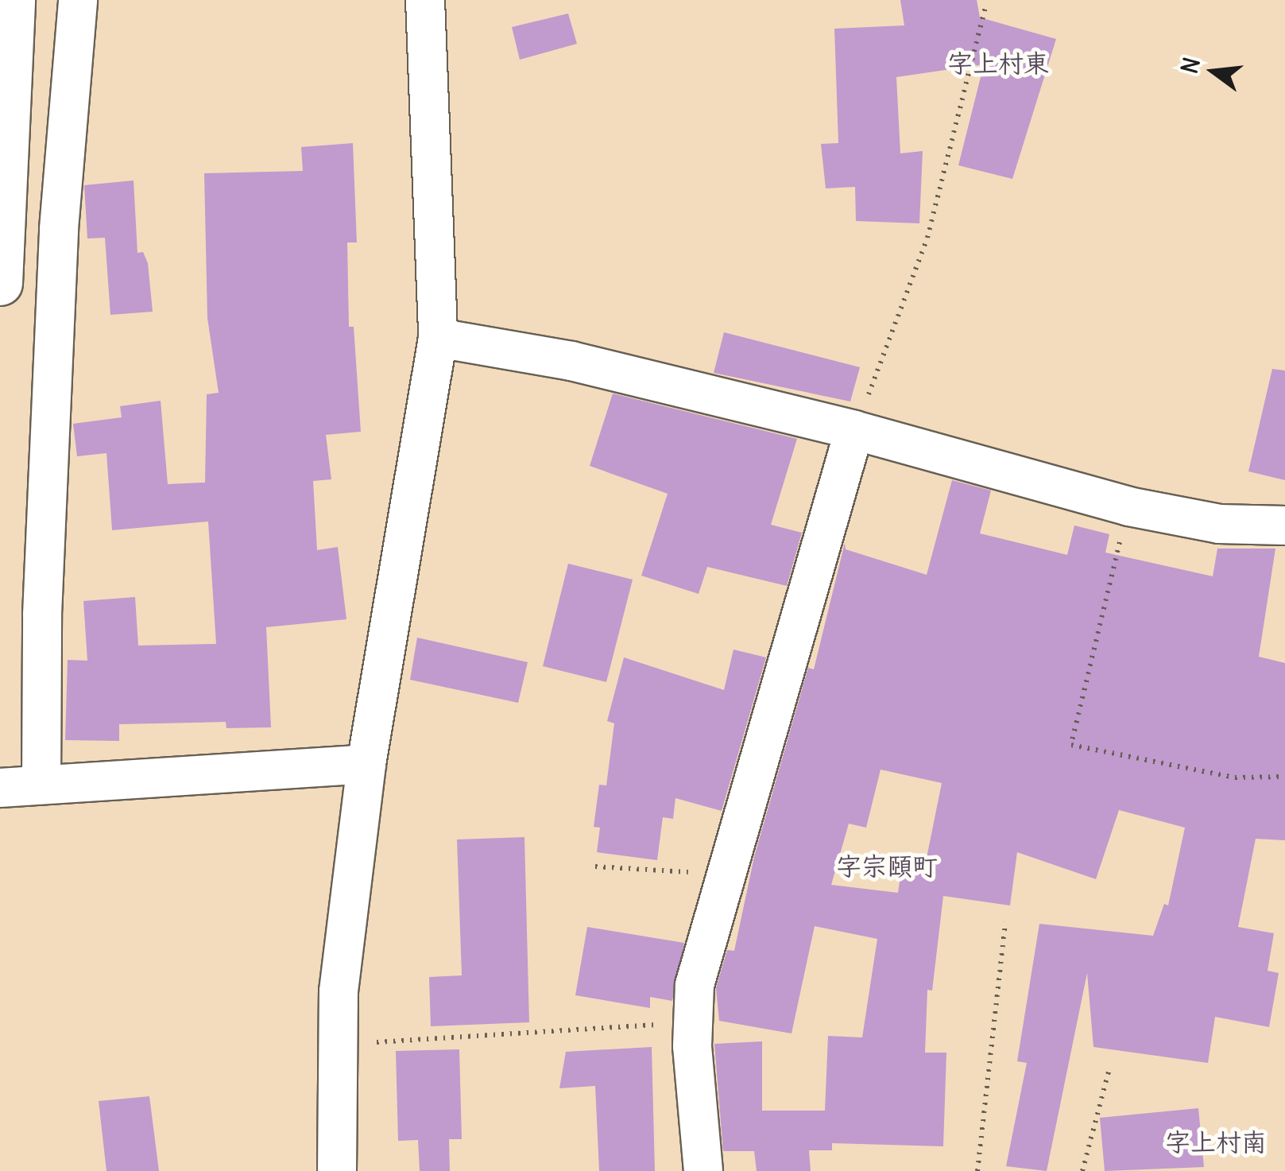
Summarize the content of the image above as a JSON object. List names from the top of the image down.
{
  "districts": ["字上村東", "字宗頤町", "字上村南"],
  "north": "left"
}
